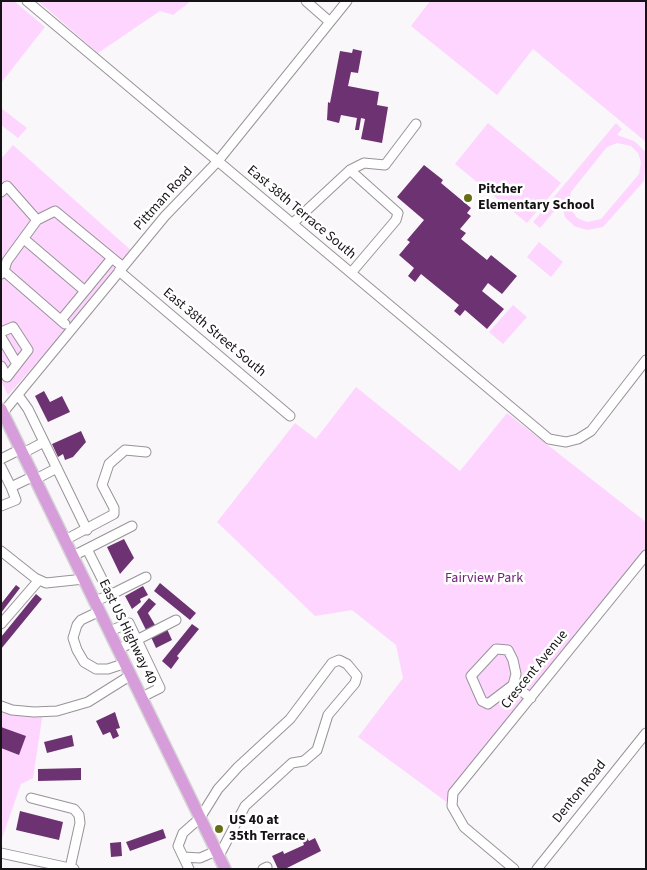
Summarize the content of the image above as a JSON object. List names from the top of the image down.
{
  "streets": {
    "main road": ["East US Highway 40"],
    "street": [
      "Pittman Road",
      "East 38th Terrace South",
      "East 38th Street South",
      "Crescent Avenue",
      "Denton Road"
    ]
  },
  "crossings": [
    ["Pittman Road", "East 38th Terrace South"],
    ["Pittman Road", "East 38th Street South"],
    ["Pittman Road", "East US Highway 40"]
  ],
  "parks": ["Fairview Park"],
  "places": ["Pitcher Elementary School", "US 40 at 35th Terrace"]
}
